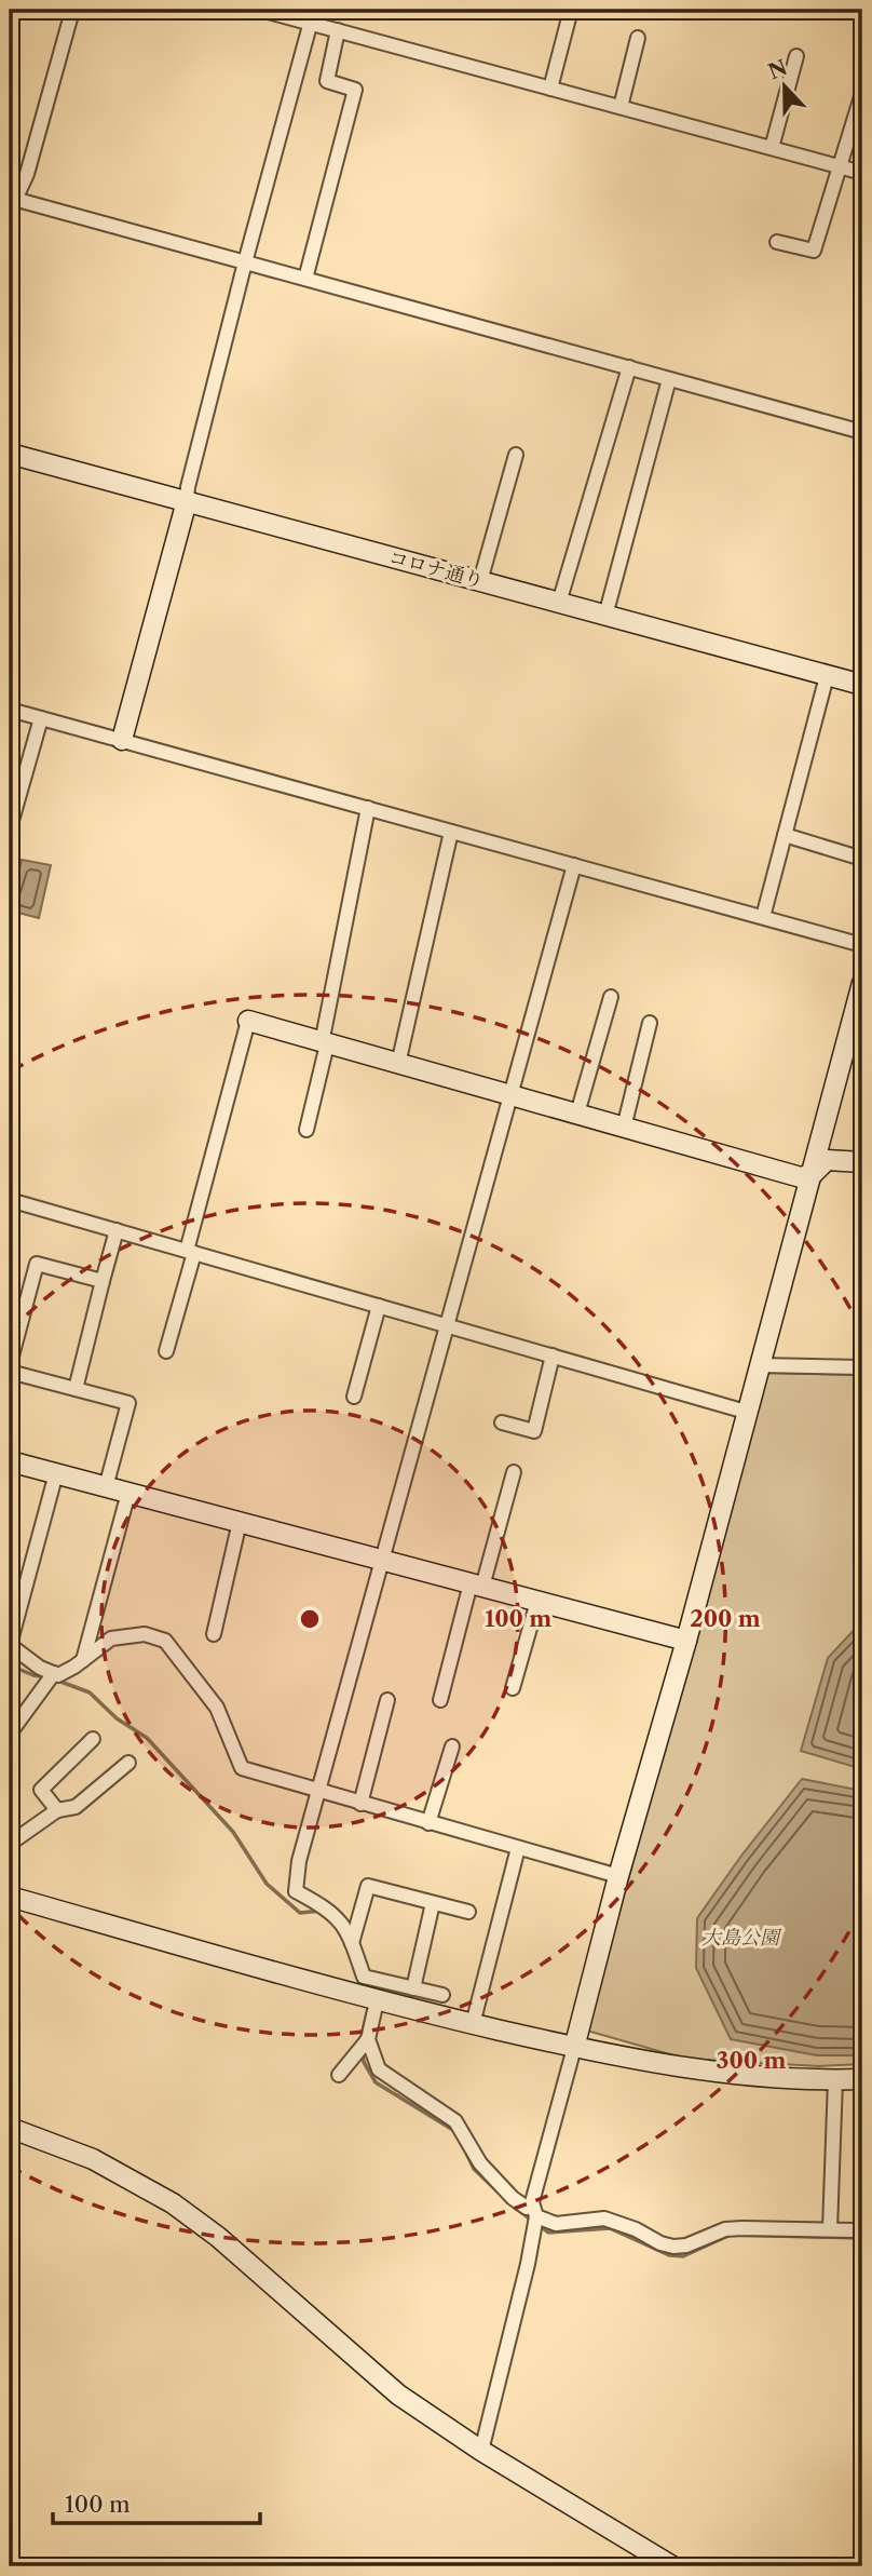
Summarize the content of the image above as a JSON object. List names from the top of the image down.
{
  "streets": {
    "street": ["コロナ通り"]
  },
  "parks": ["大島公園"],
  "scale_bar": "100 m",
  "north": "top",
  "rings": ["100 m", "200 m", "300 m"]
}
